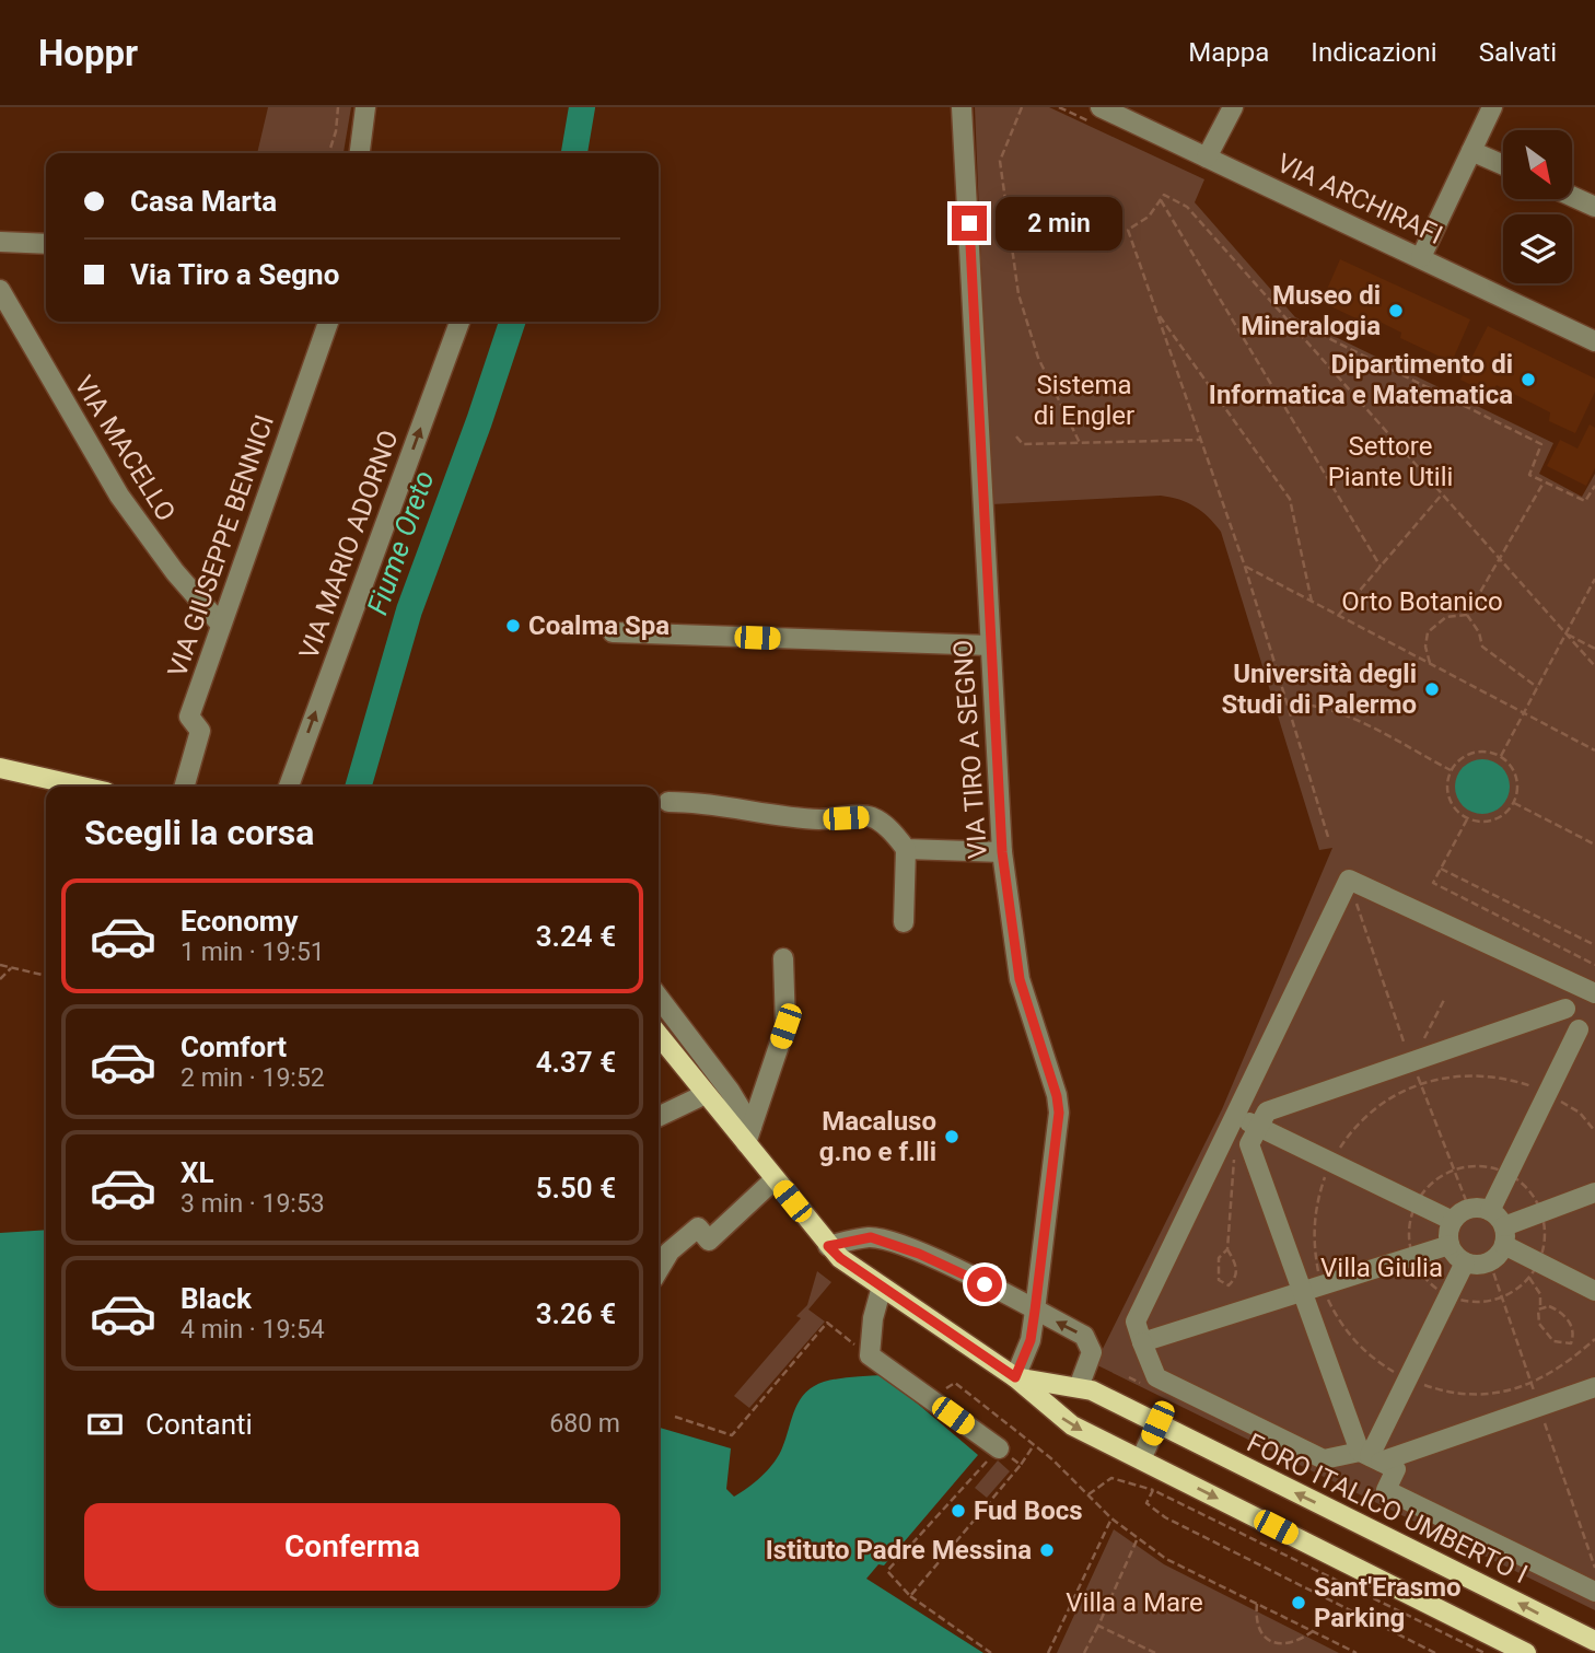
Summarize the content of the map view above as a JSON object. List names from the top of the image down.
{
  "streets": {
    "main road": ["FORO ITALICO UMBERTO I"],
    "street": [
      "VIA ARCHIRAFI",
      "VIA MACELLO",
      "VIA MARIO ADORNO",
      "VIA GIUSEPPE BENNICI",
      "VIA TIRO A SEGNO"
    ]
  },
  "crossings": [
    ["VIA MACELLO", "VIA GIUSEPPE BENNICI"],
    ["VIA TIRO A SEGNO", "FORO ITALICO UMBERTO I"]
  ],
  "one_way": ["VIA MARIO ADORNO"],
  "water": ["Fiume Oreto"],
  "parks": [
    "Sistema di Engler",
    "Settore Piante Utili",
    "Orto Botanico",
    "Villa Giulia",
    "Villa a Mare"
  ],
  "places": [
    "Museo di Mineralogia",
    "Dipartimento di Informatica e Matematica",
    "Coalma Spa",
    "Università degli Studi di Palermo",
    "Macaluso g.no e f.lli",
    "Fud Bocs",
    "Istituto Padre Messina",
    "Sant'Erasmo Parking"
  ],
  "north": "bottom right",
  "page": {
    "header": "Hoppr",
    "nav": ["Mappa", "Indicazioni", "Salvati"],
    "banner": ["Casa Marta", "Via Tiro a Segno"],
    "bubble": "2 min",
    "heading": "Scegli la corsa",
    "list": [
      {
        "name": "Economy",
        "note": "1 min · 19:51",
        "value": "3.24 €"
      },
      {
        "name": "Comfort",
        "note": "2 min · 19:52",
        "value": "4.37 €"
      },
      {
        "name": "XL",
        "note": "3 min · 19:53",
        "value": "5.50 €"
      },
      {
        "name": "Black",
        "note": "4 min · 19:54",
        "value": "3.26 €"
      }
    ],
    "pay": ["Contanti", "680 m"],
    "buttons": "Conferma"
  }
}
